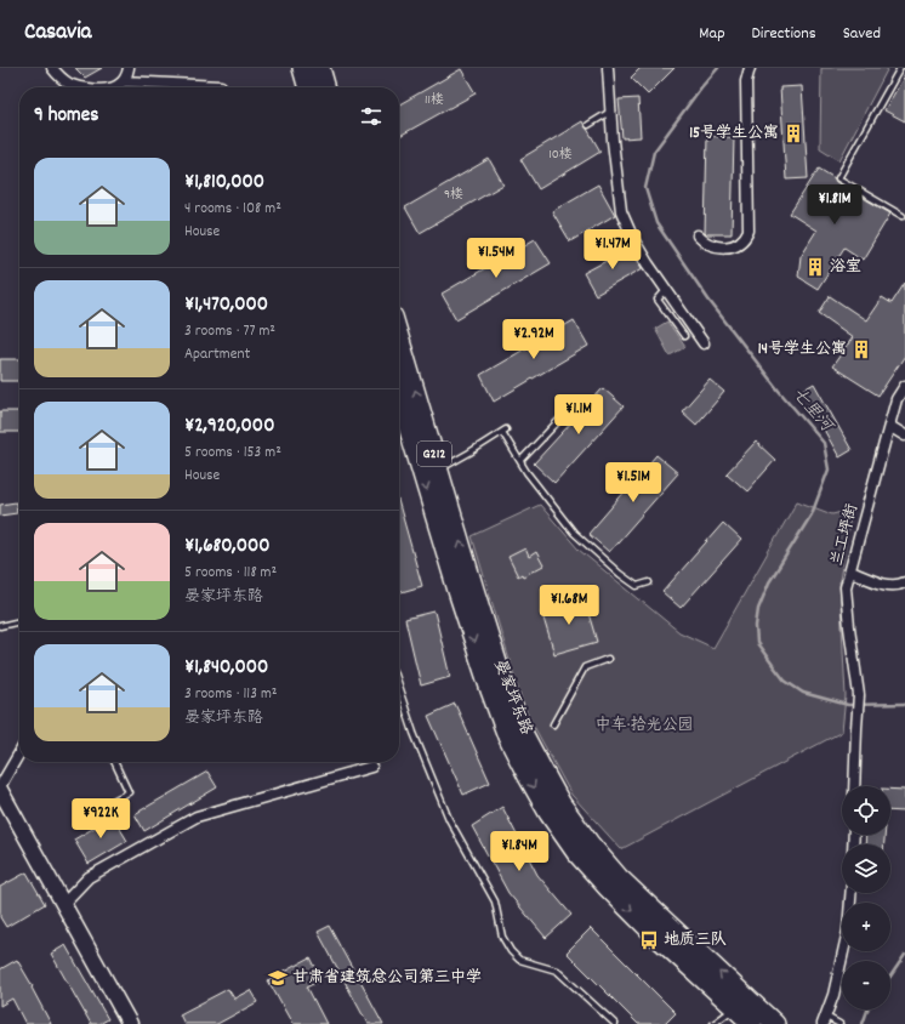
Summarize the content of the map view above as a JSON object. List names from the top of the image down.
{
  "streets": {
    "highway": ["G212", "晏家坪东路"],
    "street": ["兰工坪街"]
  },
  "crossings": [
    ["G212", "晏家坪东路"]
  ],
  "water": ["七里河"],
  "parks": ["中车·拾光公园"],
  "places": {
    "building": ["15号学生公寓", "浴室", "14号学生公寓"],
    "bus stop": ["地质三队"],
    "school or university": ["甘肃省建筑总公司第三中学"]
  },
  "house_numbers": ["11楼", "10楼", "9楼"],
  "page": {
    "header": "Casavia",
    "nav": ["Map", "Directions", "Saved"],
    "heading": "9 homes",
    "list": [
      {
        "name": "¥1,810,000",
        "note": "4 rooms · 108 m² · House"
      },
      {
        "name": "¥1,470,000",
        "note": "3 rooms · 77 m² · Apartment"
      },
      {
        "name": "¥2,920,000",
        "note": "5 rooms · 153 m² · House"
      },
      {
        "name": "¥1,680,000",
        "note": "5 rooms · 118 m² · 晏家坪东路"
      },
      {
        "name": "¥1,840,000",
        "note": "3 rooms · 113 m² · 晏家坪东路"
      }
    ],
    "price": [
      "¥1.81M",
      "¥1.47M",
      "¥1.54M",
      "¥2.92M",
      "¥1.1M",
      "¥1.51M",
      "¥1.68M",
      "¥922K",
      "¥1.84M"
    ],
    "map_buttons": ["+", "−"]
  }
}
